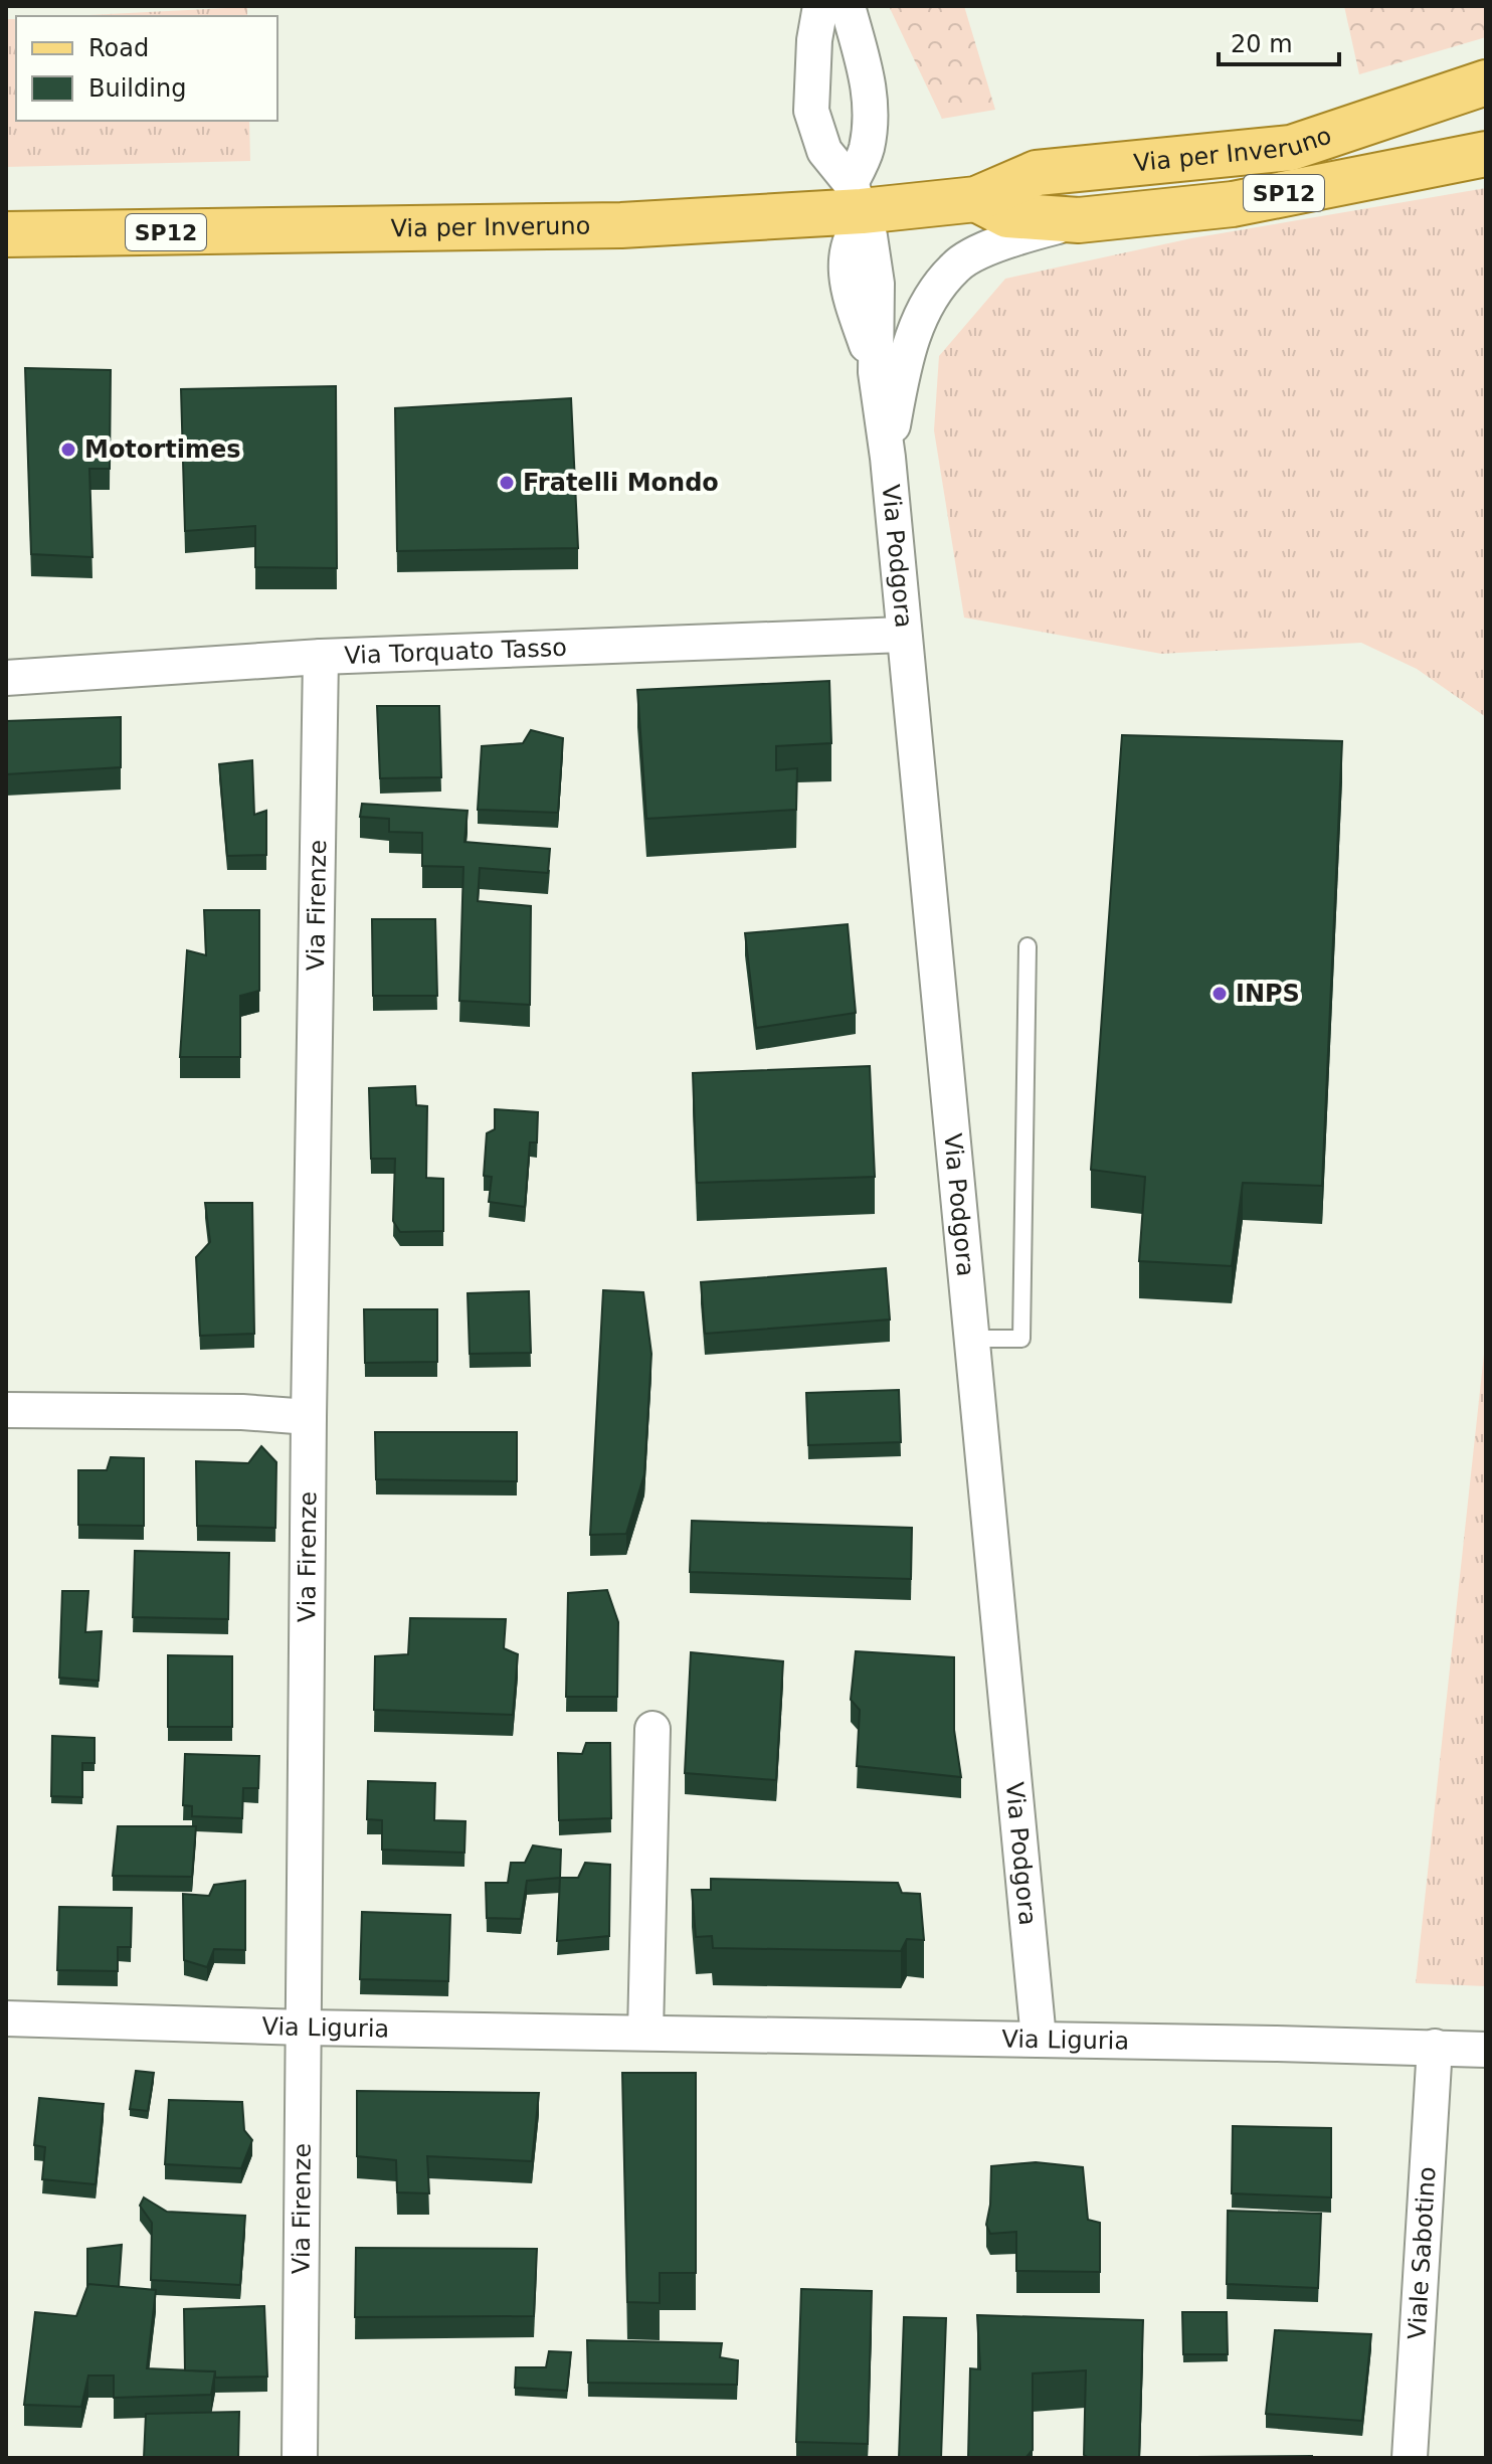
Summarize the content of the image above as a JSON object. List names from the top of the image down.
{
  "streets": {
    "main road": ["Via per Inveruno", "SP12"],
    "street": [
      "Via Podgora",
      "Via Torquato Tasso",
      "Via Firenze",
      "Via Liguria",
      "Viale Sabotino"
    ]
  },
  "crossings": [
    ["Via per Inveruno", "SP12"],
    ["Via per Inveruno", "Via Podgora"],
    ["Via Podgora", "Via Torquato Tasso"],
    ["Via Podgora", "Via Liguria"],
    ["Via Torquato Tasso", "Via Firenze"],
    ["Via Firenze", "Via Liguria"],
    ["Via Liguria", "Viale Sabotino"]
  ],
  "places": ["Motortimes", "Fratelli Mondo", "INPS"],
  "legend": ["Road", "Building"],
  "scale_bar": "20 m"
}
